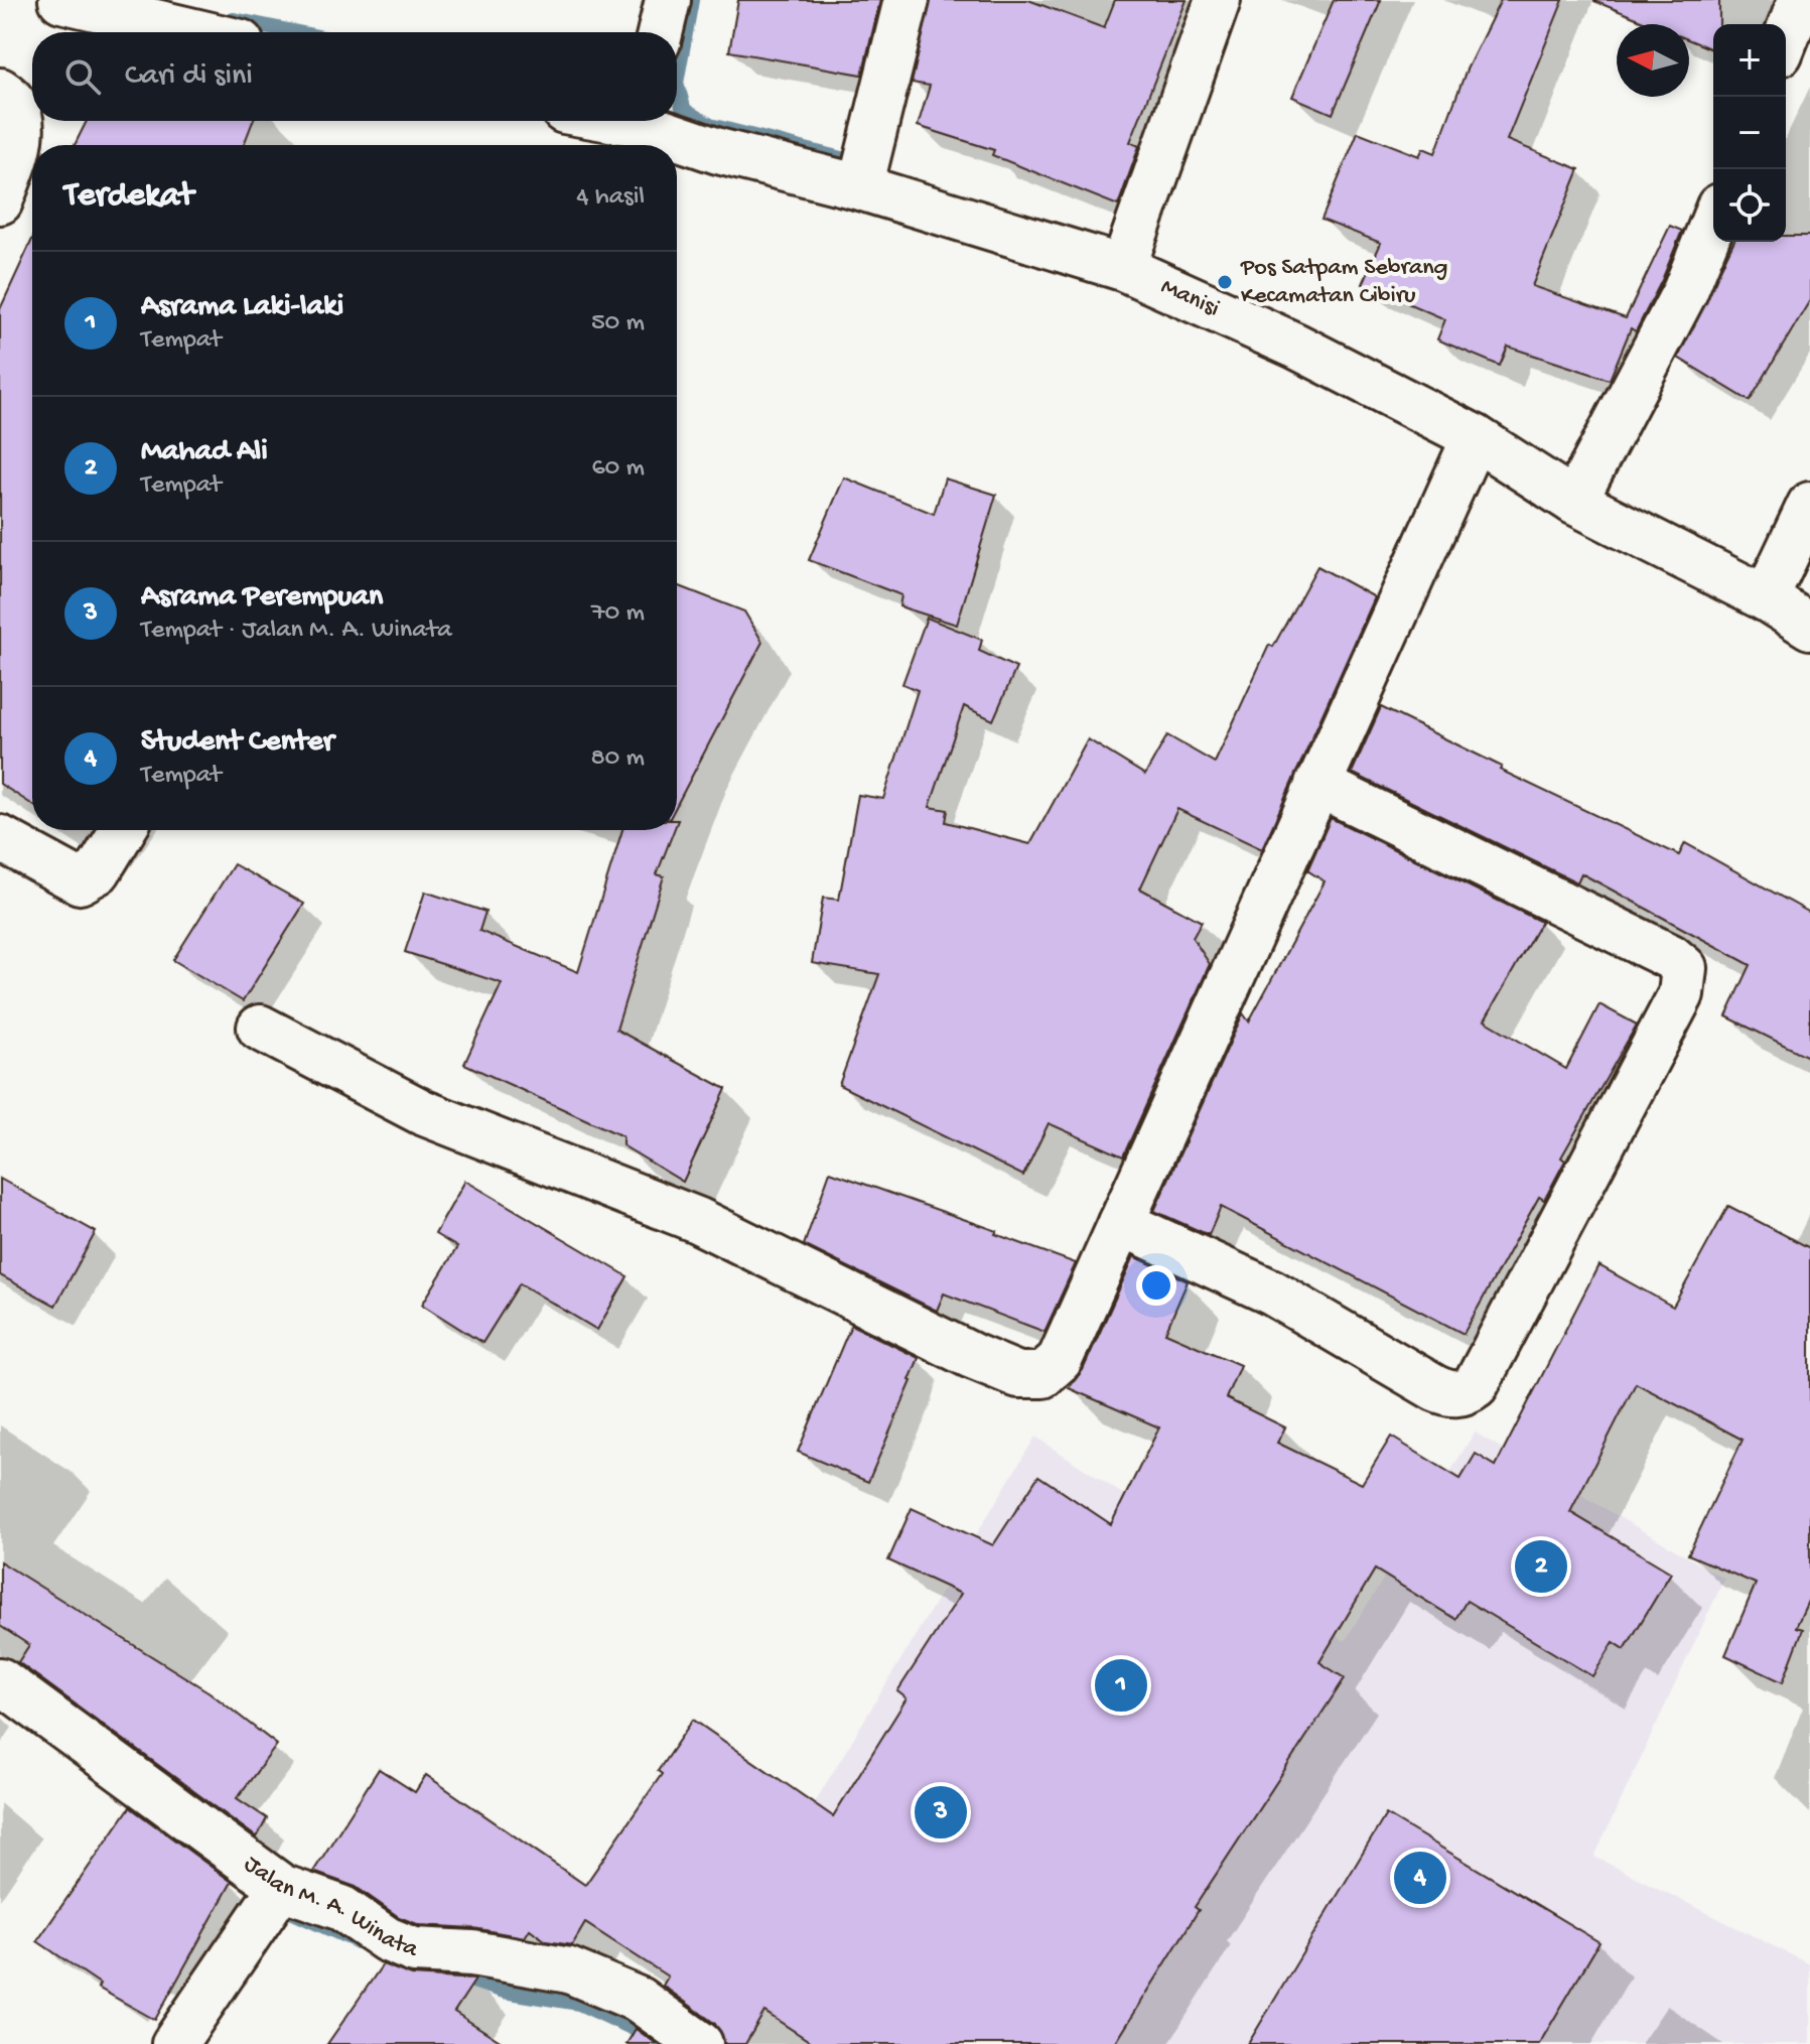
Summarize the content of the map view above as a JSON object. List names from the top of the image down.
{
  "streets": {
    "street": ["Manisi", "Jalan M. A. Winata"]
  },
  "places": ["Pos Satpam Sebrang Kecamatan Cibiru"],
  "north": "left",
  "page": {
    "map_buttons": ["+", "−"],
    "search": "Cari di sini",
    "heading": ["Terdekat", "4 hasil"],
    "list": [
      {
        "mark": "1",
        "name": "Asrama Laki-laki",
        "note": "Tempat",
        "value": "50 m"
      },
      {
        "mark": "2",
        "name": "Mahad Ali",
        "note": "Tempat",
        "value": "60 m"
      },
      {
        "mark": "3",
        "name": "Asrama Perempuan",
        "note": "Tempat · Jalan M. A. Winata",
        "value": "70 m"
      },
      {
        "mark": "4",
        "name": "Student Center",
        "note": "Tempat",
        "value": "80 m"
      }
    ],
    "pins": [
      "2",
      "1",
      "3",
      "4"
    ]
  }
}
